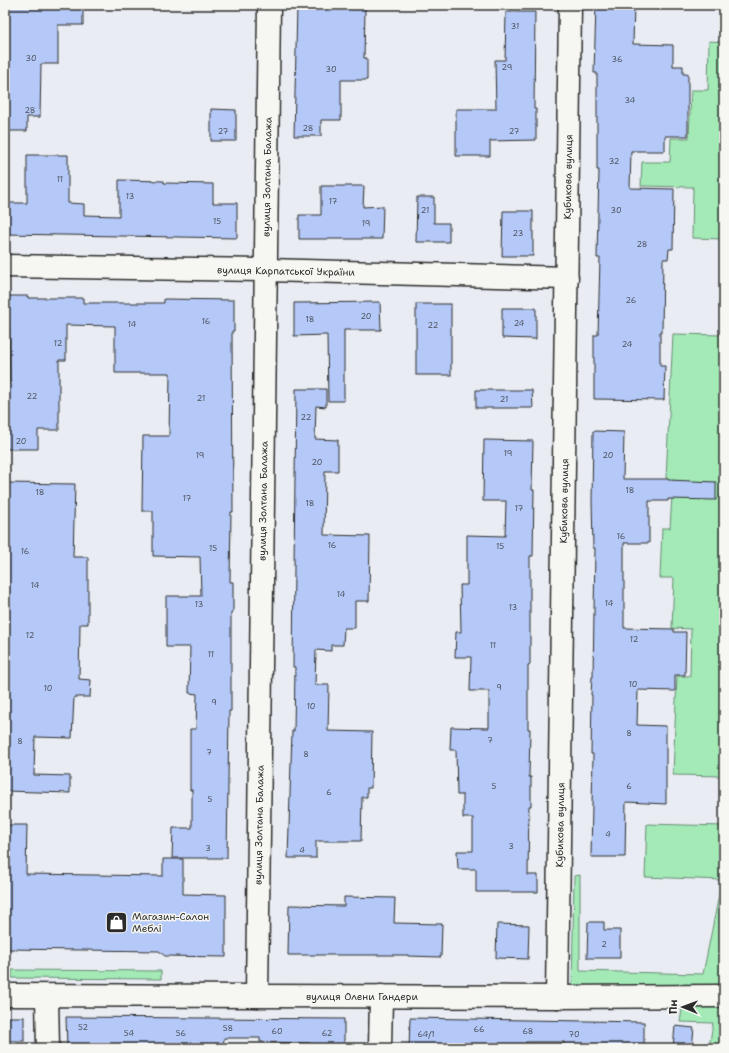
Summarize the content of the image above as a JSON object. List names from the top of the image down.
{
  "streets": {
    "street": [
      "вулиця Золтана Балажа",
      "Кубикова вулиця",
      "вулиця Карпатської України",
      "вулиця Олени Гандери"
    ]
  },
  "crossings": [
    ["вулиця Золтана Балажа", "вулиця Карпатської України"],
    ["вулиця Золтана Балажа", "вулиця Олени Гандери"],
    ["Кубикова вулиця", "вулиця Карпатської України"],
    ["Кубикова вулиця", "вулиця Олени Гандери"]
  ],
  "places": {
    "shop": ["Магазин-Салон Меблі"]
  },
  "house_numbers": [
    "31",
    "30",
    "36",
    "29",
    "30",
    "34",
    "28",
    "28",
    "27",
    "27",
    "32",
    "11",
    "13",
    "17",
    "21",
    "30",
    "15",
    "19",
    "23",
    "28",
    "26",
    "20",
    "18",
    "16",
    "24",
    "14",
    "22",
    "12",
    "24",
    "22",
    "21",
    "21",
    "22",
    "20",
    "19",
    "19",
    "20",
    "20",
    "18",
    "18",
    "17",
    "18",
    "17",
    "16",
    "16",
    "15",
    "15",
    "16",
    "14",
    "14",
    "14",
    "13",
    "13",
    "12",
    "12",
    "11",
    "11",
    "10",
    "9",
    "10",
    "9",
    "10",
    "8",
    "7",
    "8",
    "7",
    "8",
    "5",
    "6",
    "6",
    "5",
    "4",
    "3",
    "3",
    "4",
    "2",
    "52",
    "58",
    "66",
    "60",
    "68",
    "54",
    "56",
    "62",
    "64/1",
    "70"
  ],
  "north": "left"
}
